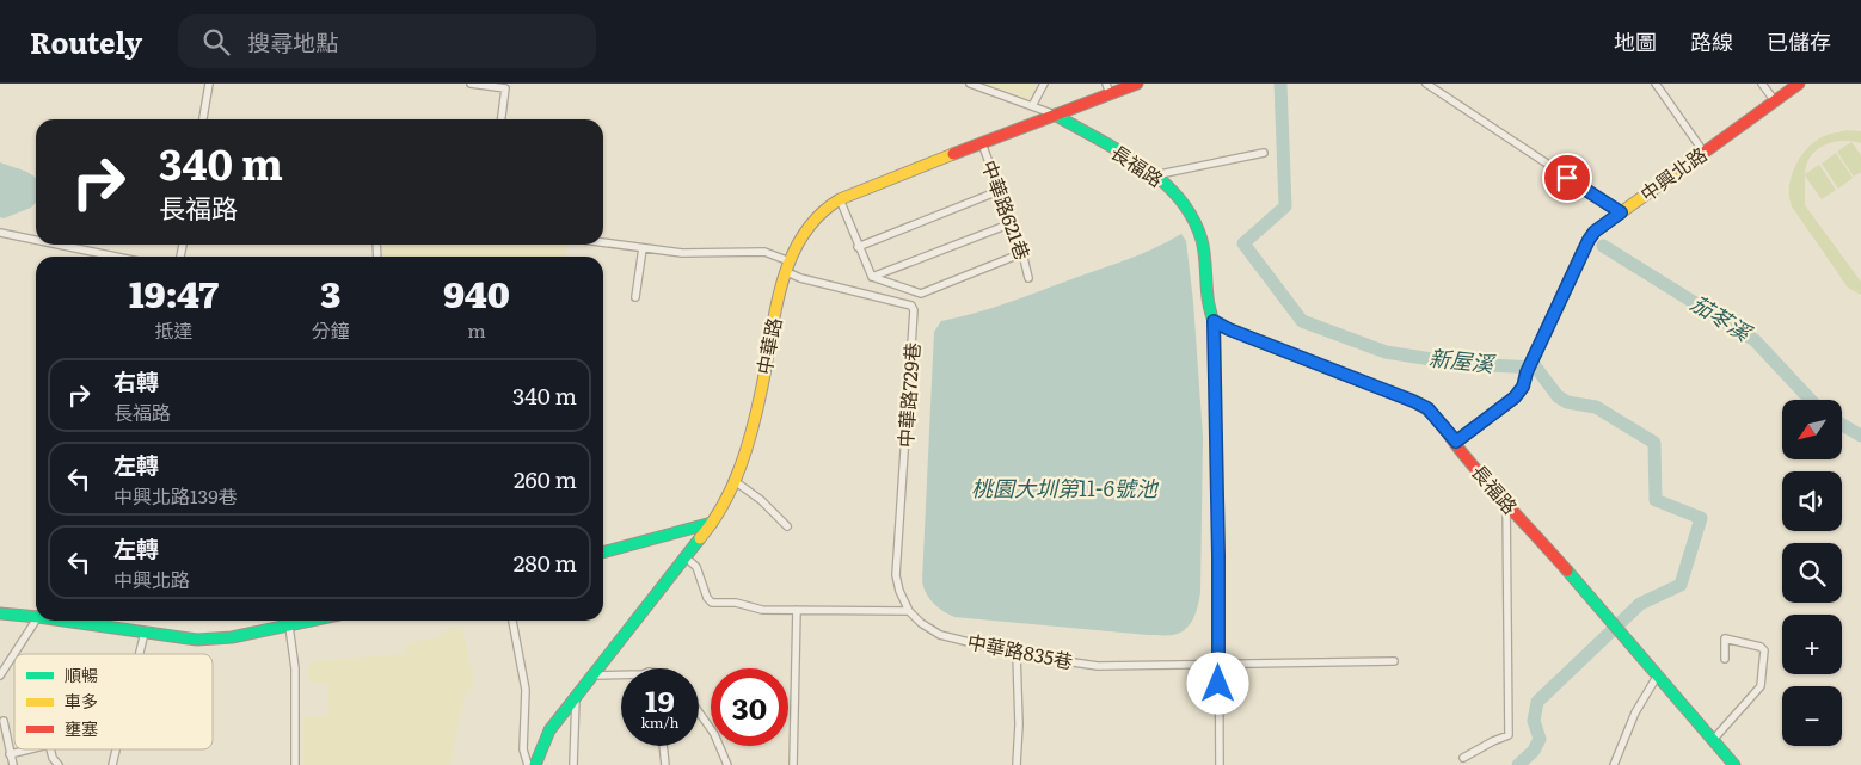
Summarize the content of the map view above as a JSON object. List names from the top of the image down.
{
  "streets": {
    "street": [
      "長福路",
      "中興北路",
      "中華路621巷",
      "中華路",
      "中華路729巷",
      "中華路835巷"
    ]
  },
  "crossings": [
    ["長福路", "中華路"],
    ["中華路621巷", "中華路"],
    ["中華路", "中華路729巷"],
    ["中華路729巷", "中華路835巷"]
  ],
  "water": ["茄苳溪", "新屋溪", "桃園大圳第11-6號池"],
  "legend": ["順暢", "車多", "壅塞"],
  "north": "bottom left",
  "page": {
    "header": "Routely",
    "search": "搜尋地點",
    "nav": ["地圖", "路線", "已儲存"],
    "turn": ["340 m", "長福路"],
    "eta": [
      "19:47",
      "抵達",
      "3",
      "分鐘",
      "940",
      "m"
    ],
    "list": [
      {
        "name": "右轉",
        "note": "長福路",
        "value": "340 m"
      },
      {
        "name": "左轉",
        "note": "中興北路139巷",
        "value": "260 m"
      },
      {
        "name": "左轉",
        "note": "中興北路",
        "value": "280 m"
      }
    ],
    "map_buttons": ["+", "−"],
    "speed": "19 km/h",
    "limit": "30"
  }
}
